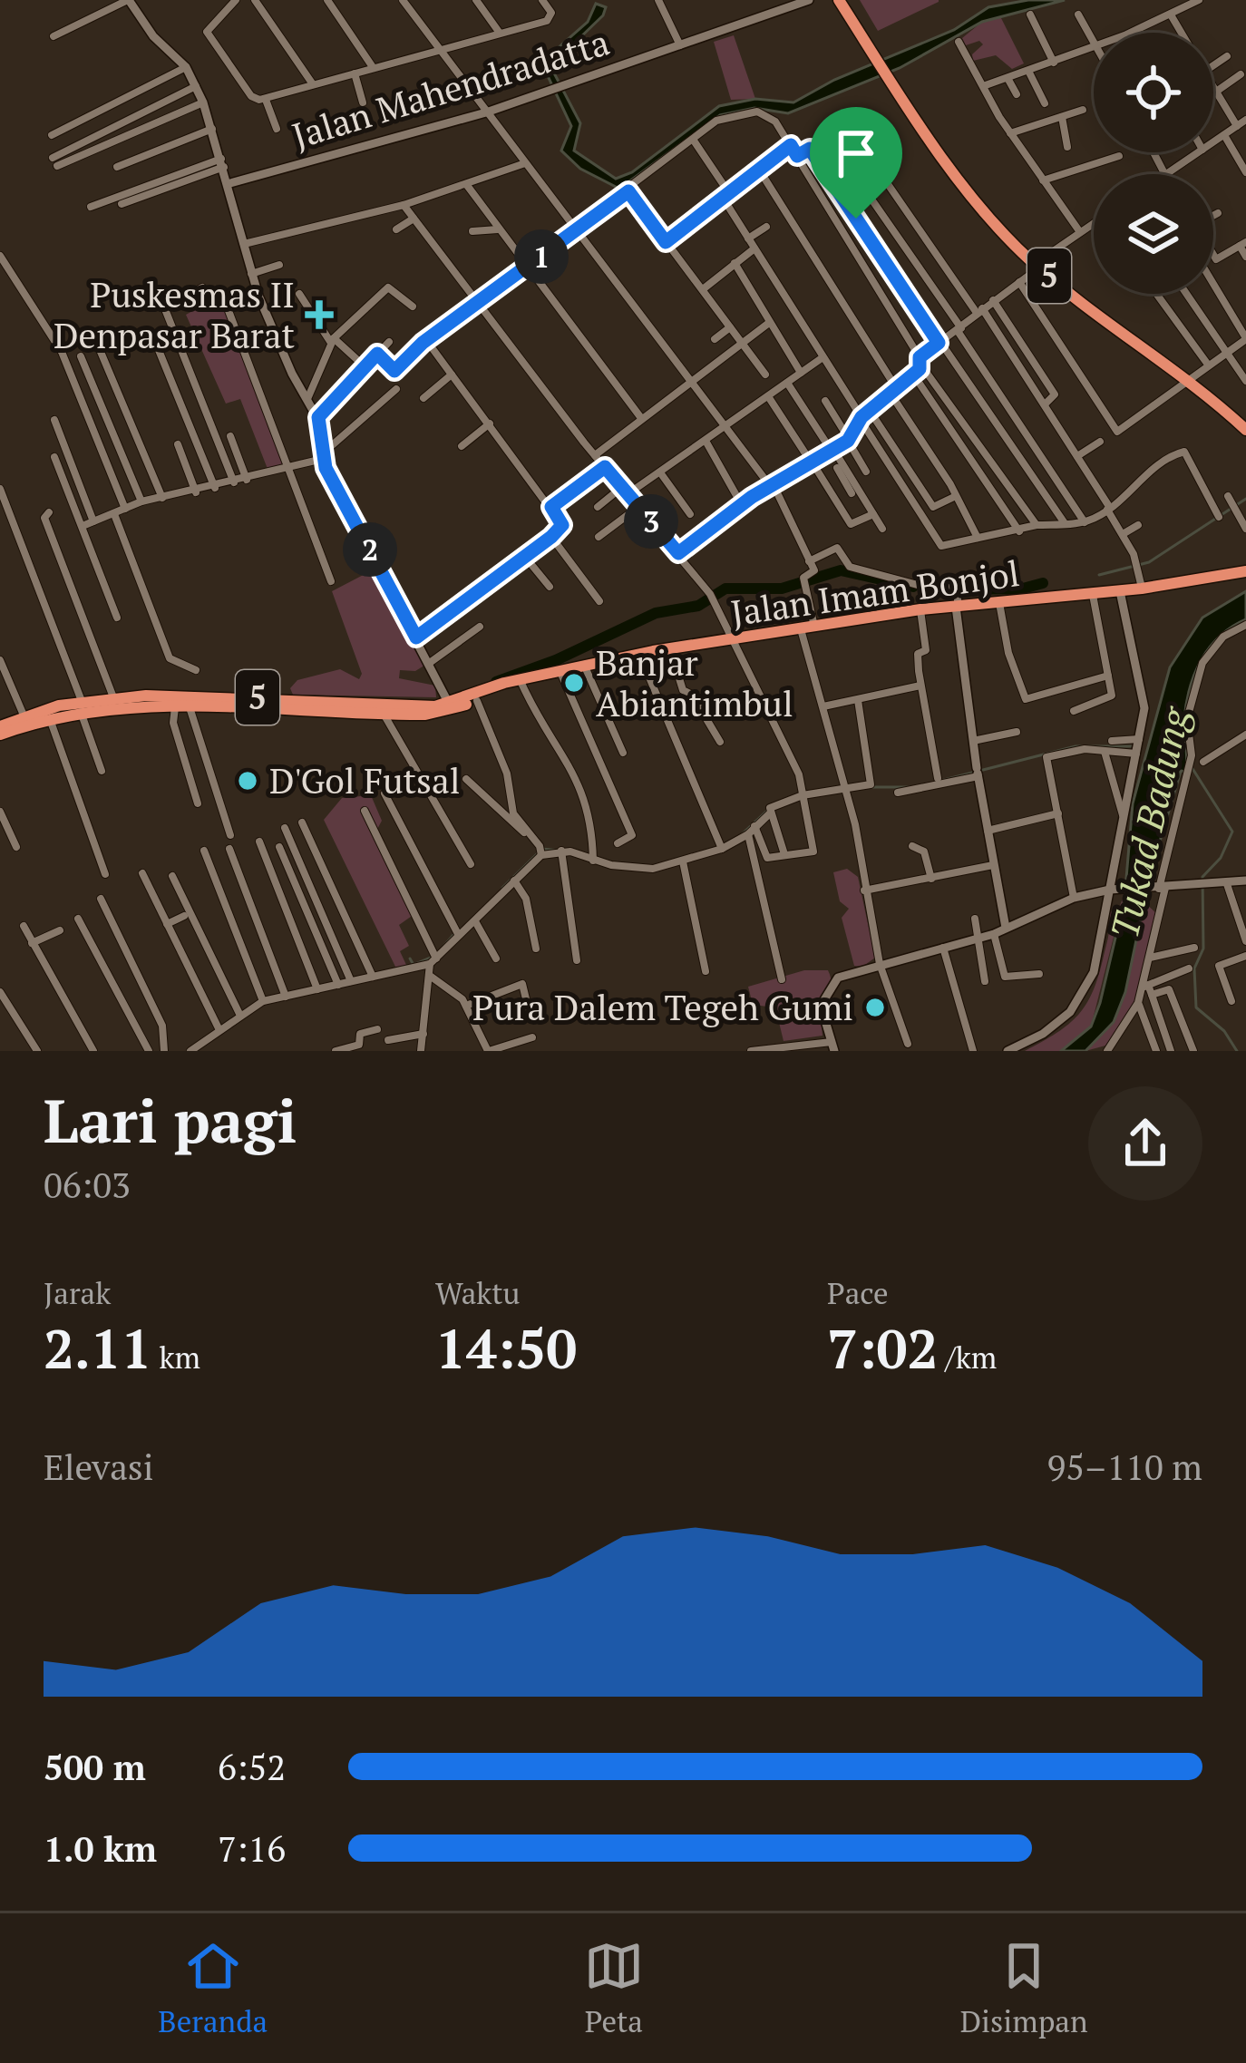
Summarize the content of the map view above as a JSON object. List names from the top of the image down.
{
  "streets": {
    "highway": ["5", "Jalan Imam Bonjol"],
    "main road": ["Jalan Mahendradatta"]
  },
  "water": ["Tukad Badung"],
  "places": {
    "health": ["Puskesmas II Denpasar Barat"],
    "other": ["Banjar Abiantimbul", "D'Gol Futsal", "Pura Dalem Tegeh Gumi"]
  },
  "page": {
    "pins": ["1", "3", "2"],
    "heading": ["Lari pagi", "06:03"],
    "stats": [
      ["Jarak", "2.11 km"],
      ["Waktu", "14:50"],
      ["Pace", "7:02 /km"]
    ],
    "chart": ["Elevasi", "95–110 m"],
    "list": [
      {
        "name": "500 m",
        "note": "6:52"
      },
      {
        "name": "1.0 km",
        "note": "7:16"
      }
    ],
    "tabs": ["Beranda", "Peta", "Disimpan"]
  }
}
